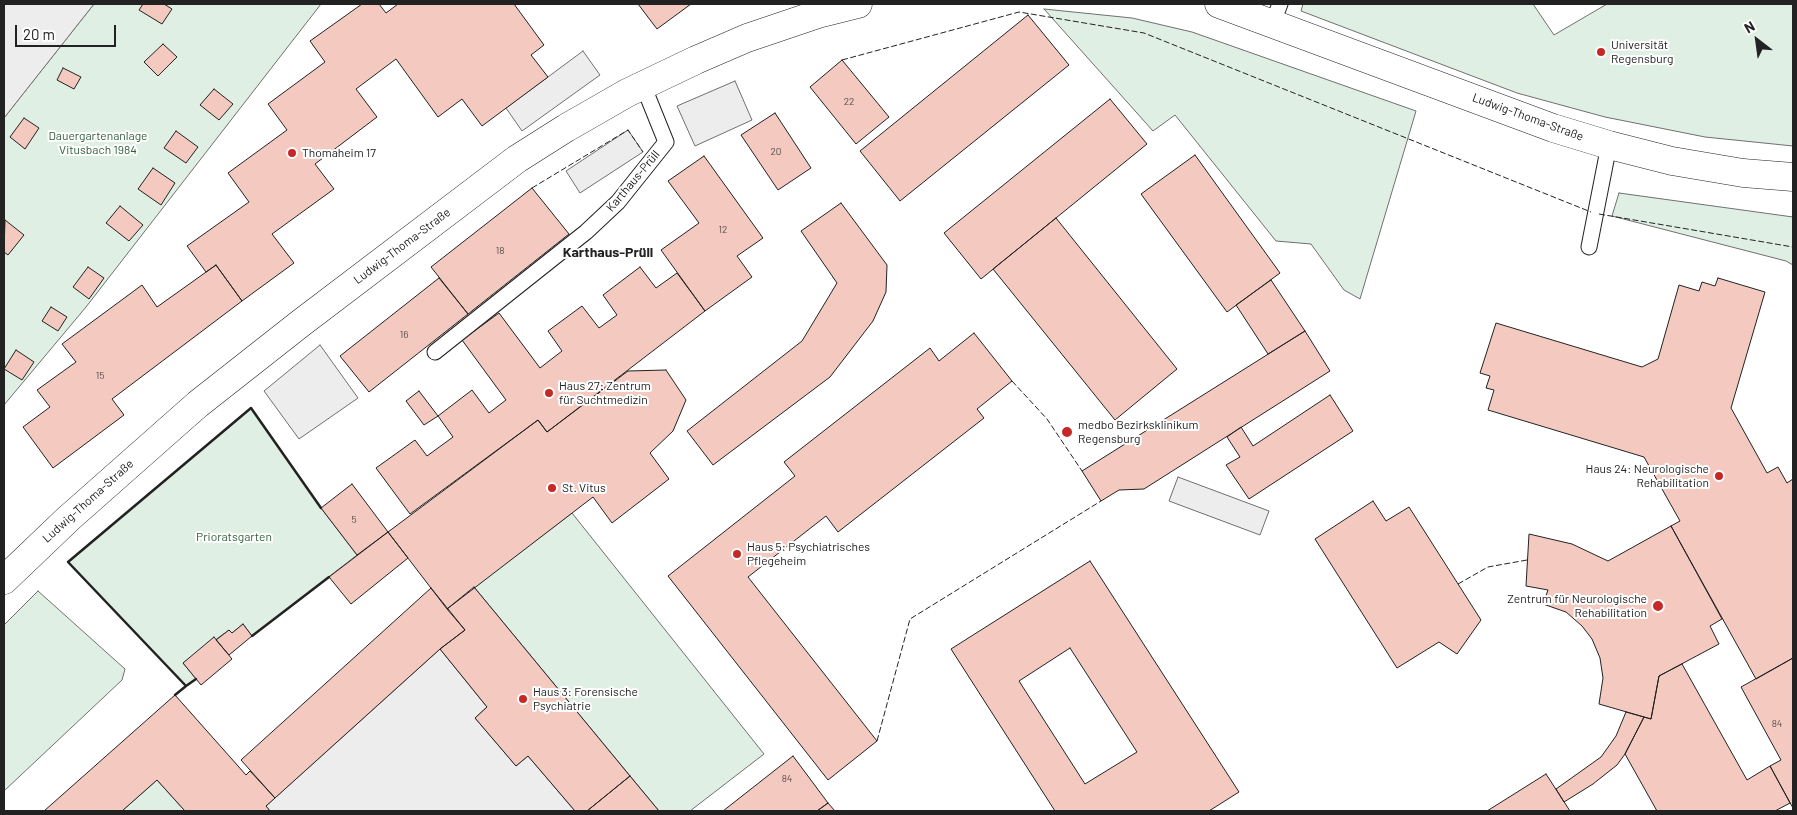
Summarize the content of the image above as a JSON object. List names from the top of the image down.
{
  "streets": {
    "street": ["Ludwig-Thoma-Straße"],
    "lane": ["Karthaus-Prüll"]
  },
  "crossings": [
    ["Ludwig-Thoma-Straße", "Karthaus-Prüll"]
  ],
  "districts": ["Karthaus-Prüll"],
  "parks": ["Dauergartenanlage Vitusbach 1984", "Prioratsgarten"],
  "places": [
    "Universität Regensburg",
    "Thomaheim 17",
    "Haus 27: Zentrum für Suchtmedizin",
    "medbo Bezirksklinikum Regensburg",
    "Haus 24: Neurologische Rehabilitation",
    "St. Vitus",
    "Haus 5: Psychiatrisches Pflegeheim",
    "Zentrum für Neurologische Rehabilitation",
    "Haus 3: Forensische Psychiatrie"
  ],
  "house_numbers": [
    "22",
    "20",
    "12",
    "18",
    "16",
    "15",
    "5",
    "84",
    "84"
  ],
  "scale_bar": "20 m",
  "north": "top left"
}
